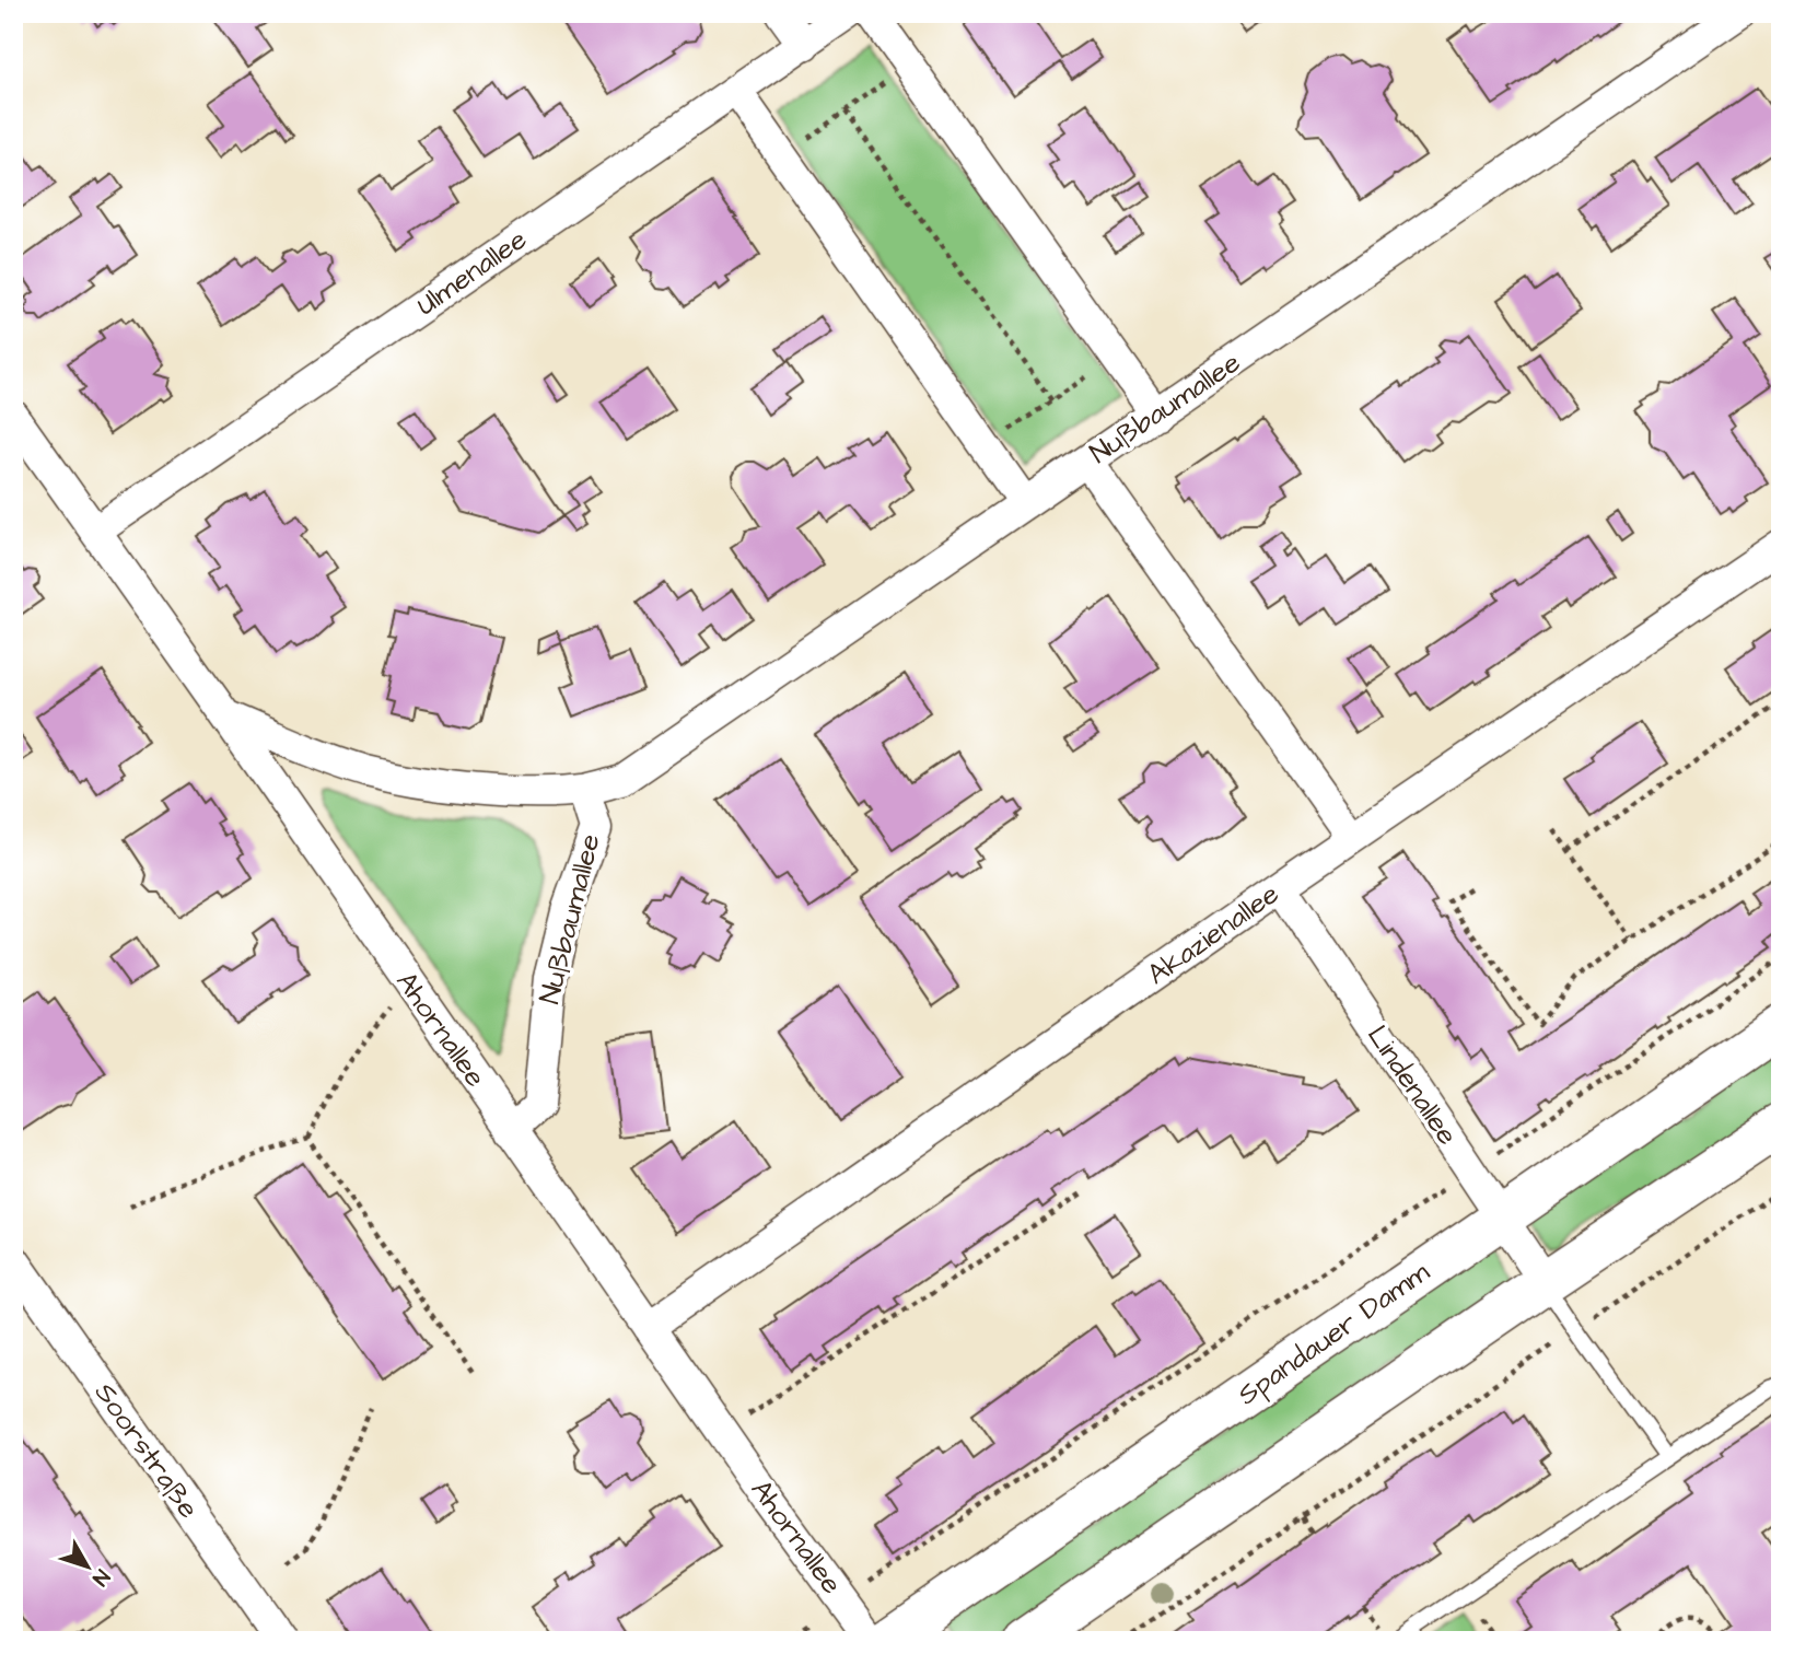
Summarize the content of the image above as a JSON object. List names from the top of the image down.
{
  "streets": {
    "main road": ["Spandauer Damm"],
    "street": [
      "Ulmenallee",
      "Nußbaumallee",
      "Akazienallee",
      "Ahornallee",
      "Lindenallee",
      "Soorstraße"
    ]
  },
  "crossings": [
    ["Ulmenallee", "Ahornallee"],
    ["Nußbaumallee", "Ahornallee"],
    ["Akazienallee", "Ahornallee"],
    ["Akazienallee", "Lindenallee"],
    ["Lindenallee", "Spandauer Damm"]
  ],
  "north": "bottom right"
}
